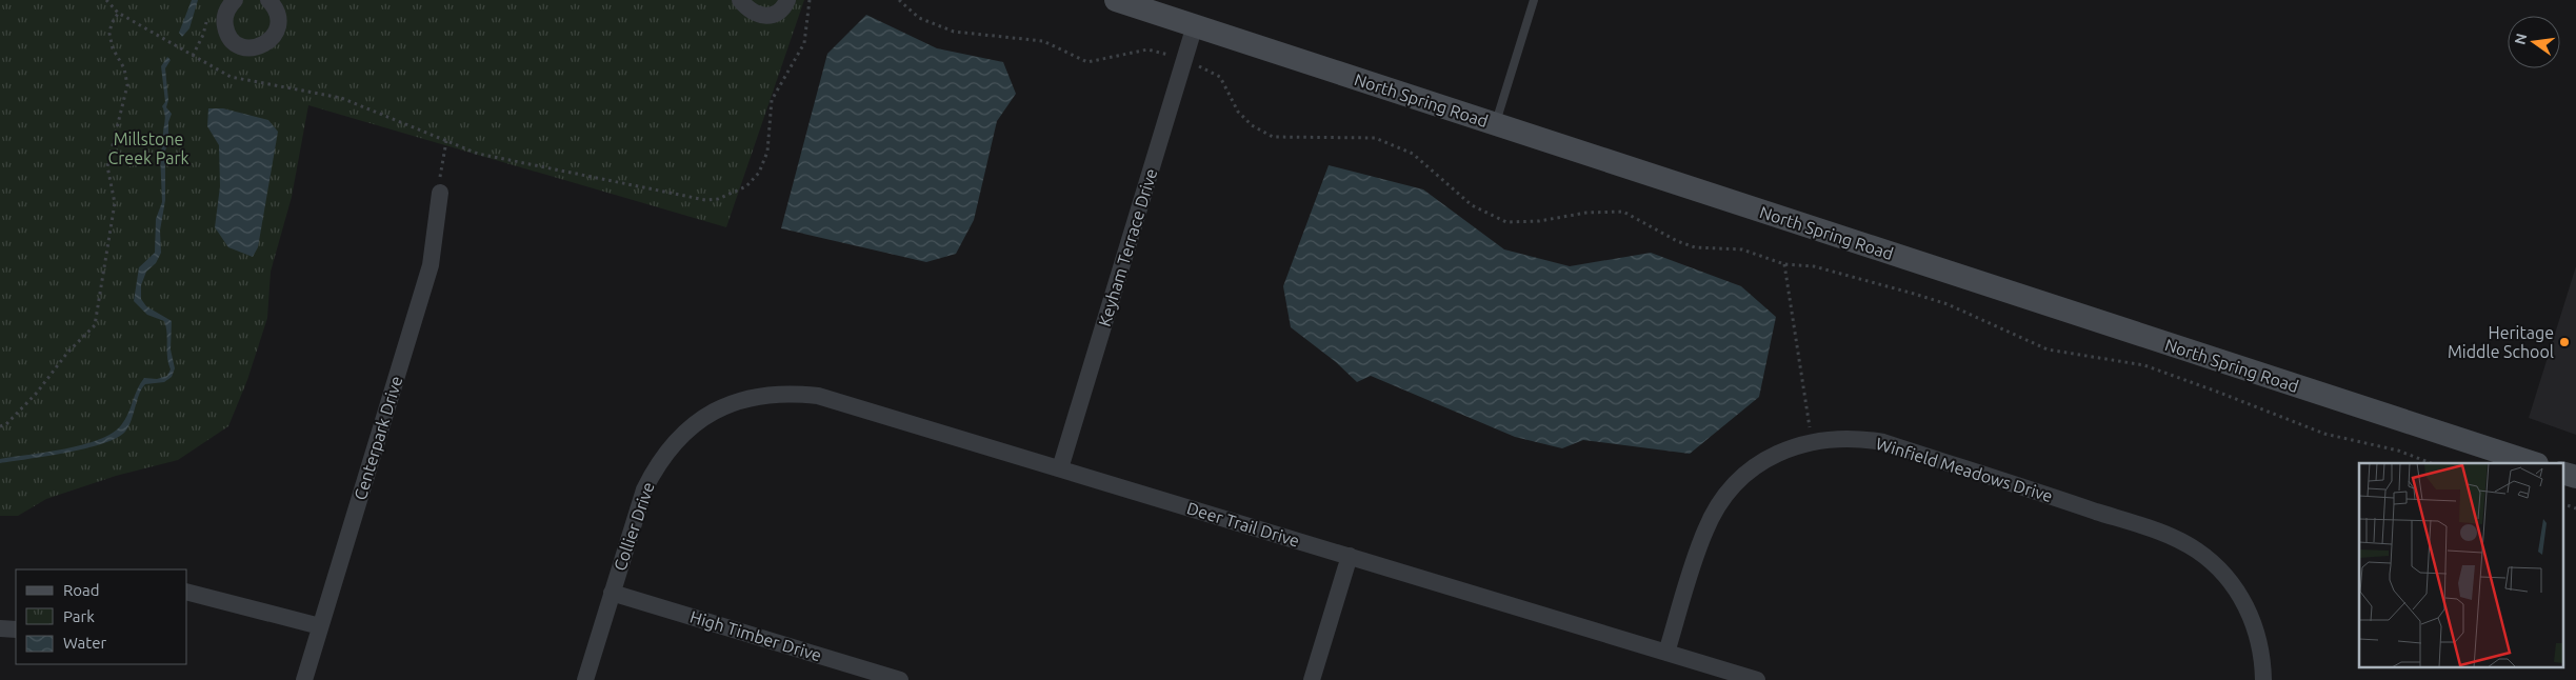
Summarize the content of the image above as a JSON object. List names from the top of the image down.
{
  "streets": {
    "main road": ["North Spring Road"],
    "street": [
      "Keyham Terrace Drive",
      "Centerpark Drive",
      "Winfield Meadows Drive",
      "Deer Trail Drive",
      "Collier Drive",
      "High Timber Drive"
    ]
  },
  "crossings": [
    ["North Spring Road", "Keyham Terrace Drive"],
    ["Keyham Terrace Drive", "Deer Trail Drive"],
    ["Winfield Meadows Drive", "Deer Trail Drive"],
    ["Deer Trail Drive", "Collier Drive"],
    ["Collier Drive", "High Timber Drive"]
  ],
  "parks": ["Millstone Creek Park"],
  "places": ["Heritage Middle School"],
  "legend": ["Road", "Park", "Water"],
  "north": "left"
}
